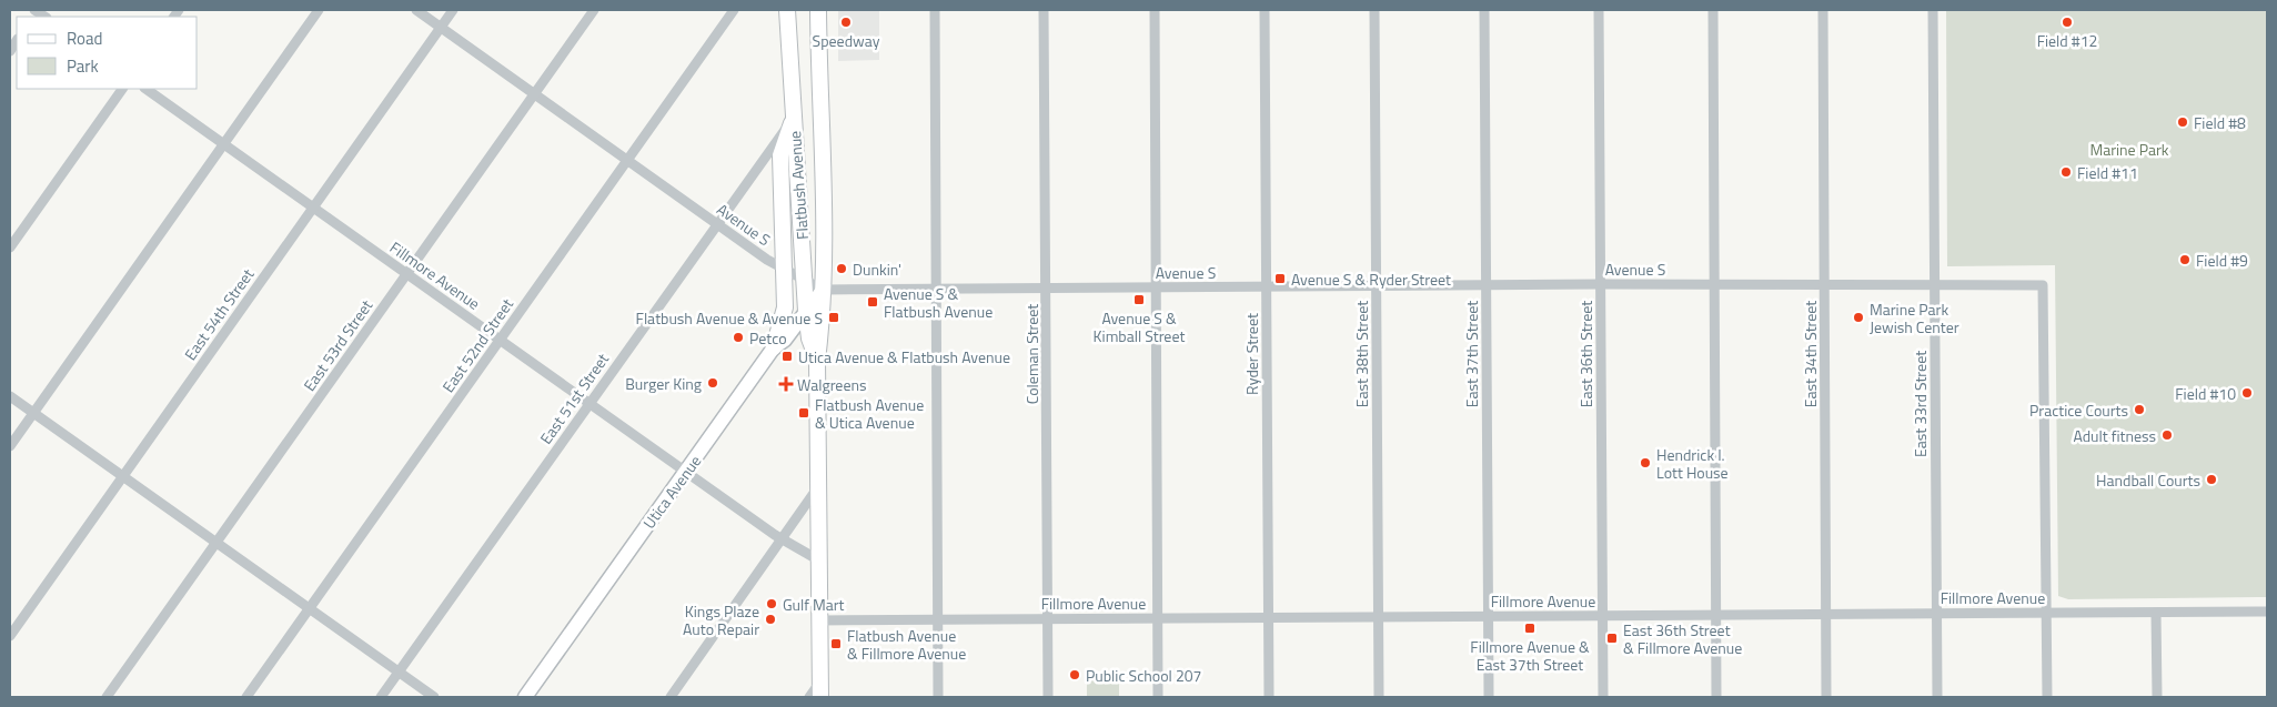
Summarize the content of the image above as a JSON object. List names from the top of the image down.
{
  "streets": {
    "main road": ["Flatbush Avenue", "Utica Avenue"],
    "street": [
      "Avenue S",
      "Fillmore Avenue",
      "East 54th Street",
      "East 53rd Street",
      "East 52nd Street",
      "Coleman Street",
      "Ryder Street",
      "East 38th Street",
      "East 37th Street",
      "East 36th Street",
      "East 34th Street",
      "East 51st Street",
      "East 33rd Street"
    ]
  },
  "crossings": [
    ["Flatbush Avenue", "Avenue S"],
    ["Flatbush Avenue", "Fillmore Avenue"],
    ["Flatbush Avenue", "East 51st Street"],
    ["Flatbush Avenue", "Utica Avenue"],
    ["Avenue S", "Fillmore Avenue"],
    ["Avenue S", "East 54th Street"],
    ["Avenue S", "East 53rd Street"],
    ["Avenue S", "East 52nd Street"],
    ["Avenue S", "Coleman Street"],
    ["Avenue S", "Ryder Street"],
    ["Avenue S", "East 38th Street"],
    ["Avenue S", "East 37th Street"],
    ["Avenue S", "East 36th Street"],
    ["Avenue S", "East 34th Street"],
    ["Avenue S", "East 51st Street"],
    ["Avenue S", "East 33rd Street"],
    ["Avenue S", "Utica Avenue"],
    ["Fillmore Avenue", "East 54th Street"],
    ["Fillmore Avenue", "East 53rd Street"],
    ["Fillmore Avenue", "East 52nd Street"],
    ["Fillmore Avenue", "Coleman Street"],
    ["Fillmore Avenue", "Ryder Street"],
    ["Fillmore Avenue", "East 38th Street"],
    ["Fillmore Avenue", "East 37th Street"],
    ["Fillmore Avenue", "East 36th Street"],
    ["Fillmore Avenue", "East 34th Street"],
    ["Fillmore Avenue", "East 51st Street"],
    ["Fillmore Avenue", "East 33rd Street"],
    ["Fillmore Avenue", "Utica Avenue"]
  ],
  "parks": ["Marine Park"],
  "places": {
    "other": [
      "Speedway",
      "Field #12",
      "Field #8",
      "Field #11",
      "Field #9",
      "Dunkin'",
      "Marine Park Jewish Center",
      "Petco",
      "Burger King",
      "Field #10",
      "Practice Courts",
      "Adult fitness",
      "Hendrick I. Lott House",
      "Handball Courts",
      "Gulf Mart",
      "Kings Plaze Auto Repair",
      "Public School 207"
    ],
    "transit": [
      "Avenue S & Ryder Street",
      "Avenue S & Kimball Street",
      "Avenue S & Flatbush Avenue",
      "Flatbush Avenue & Avenue S",
      "Utica Avenue & Flatbush Avenue",
      "Flatbush Avenue & Utica Avenue",
      "Fillmore Avenue & East 37th Street",
      "East 36th Street & Fillmore Avenue",
      "Flatbush Avenue & Fillmore Avenue"
    ],
    "health": ["Walgreens"]
  },
  "legend": ["Road", "Park"]
}
